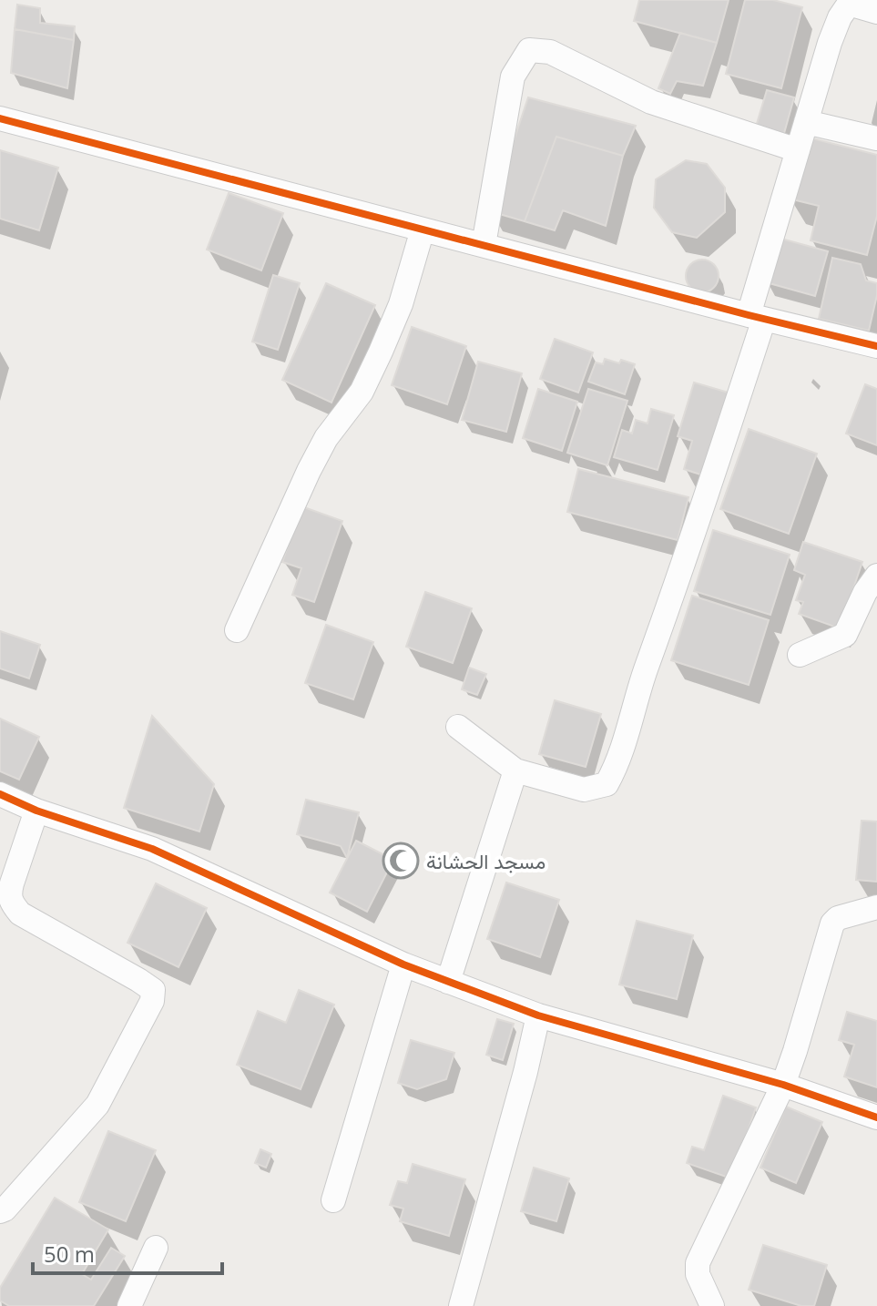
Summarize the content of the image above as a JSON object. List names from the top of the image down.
{
  "places": {
    "mosque": ["مسجد الحشانة"]
  },
  "scale_bar": "50 m"
}
